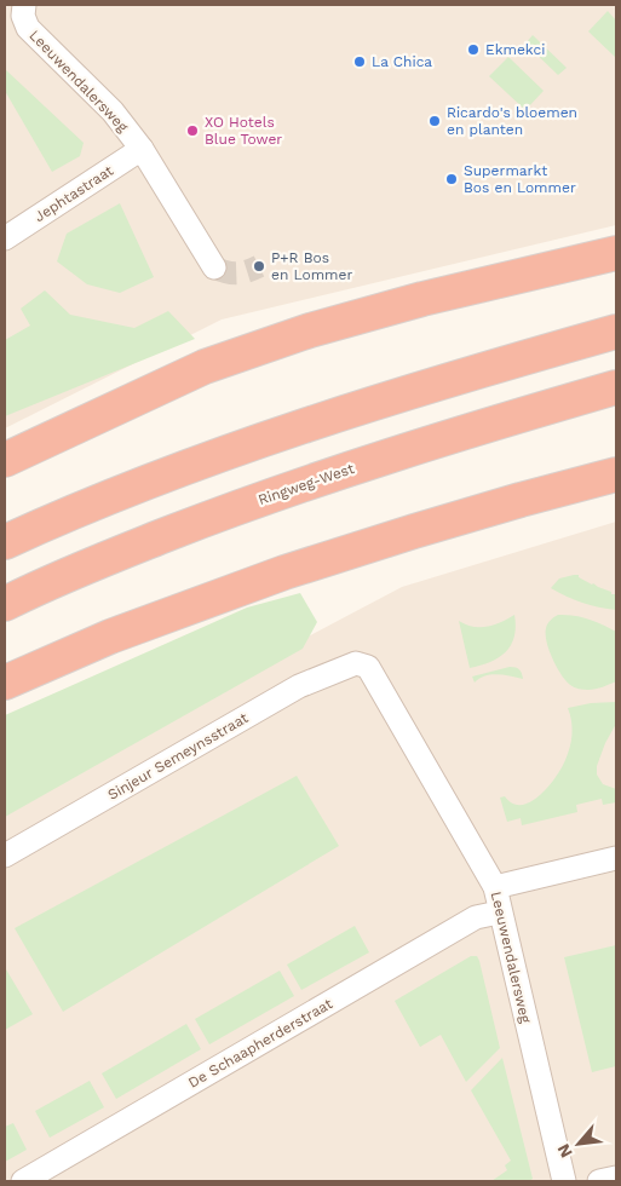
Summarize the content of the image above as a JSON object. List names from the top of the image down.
{
  "streets": {
    "highway": ["Ringweg-West"],
    "street": [
      "Leeuwendalersweg",
      "Jephtastraat",
      "Sinjeur Semeynsstraat",
      "De Schaapherderstraat"
    ]
  },
  "crossings": [
    ["Leeuwendalersweg", "Jephtastraat"],
    ["Leeuwendalersweg", "Sinjeur Semeynsstraat"],
    ["Leeuwendalersweg", "De Schaapherderstraat"]
  ],
  "places": [
    "Ekmekci",
    "La Chica",
    "Ricardo's bloemen en planten",
    "XO Hotels Blue Tower",
    "Supermarkt Bos en Lommer",
    "P+R Bos en Lommer"
  ],
  "north": "bottom left"
}
